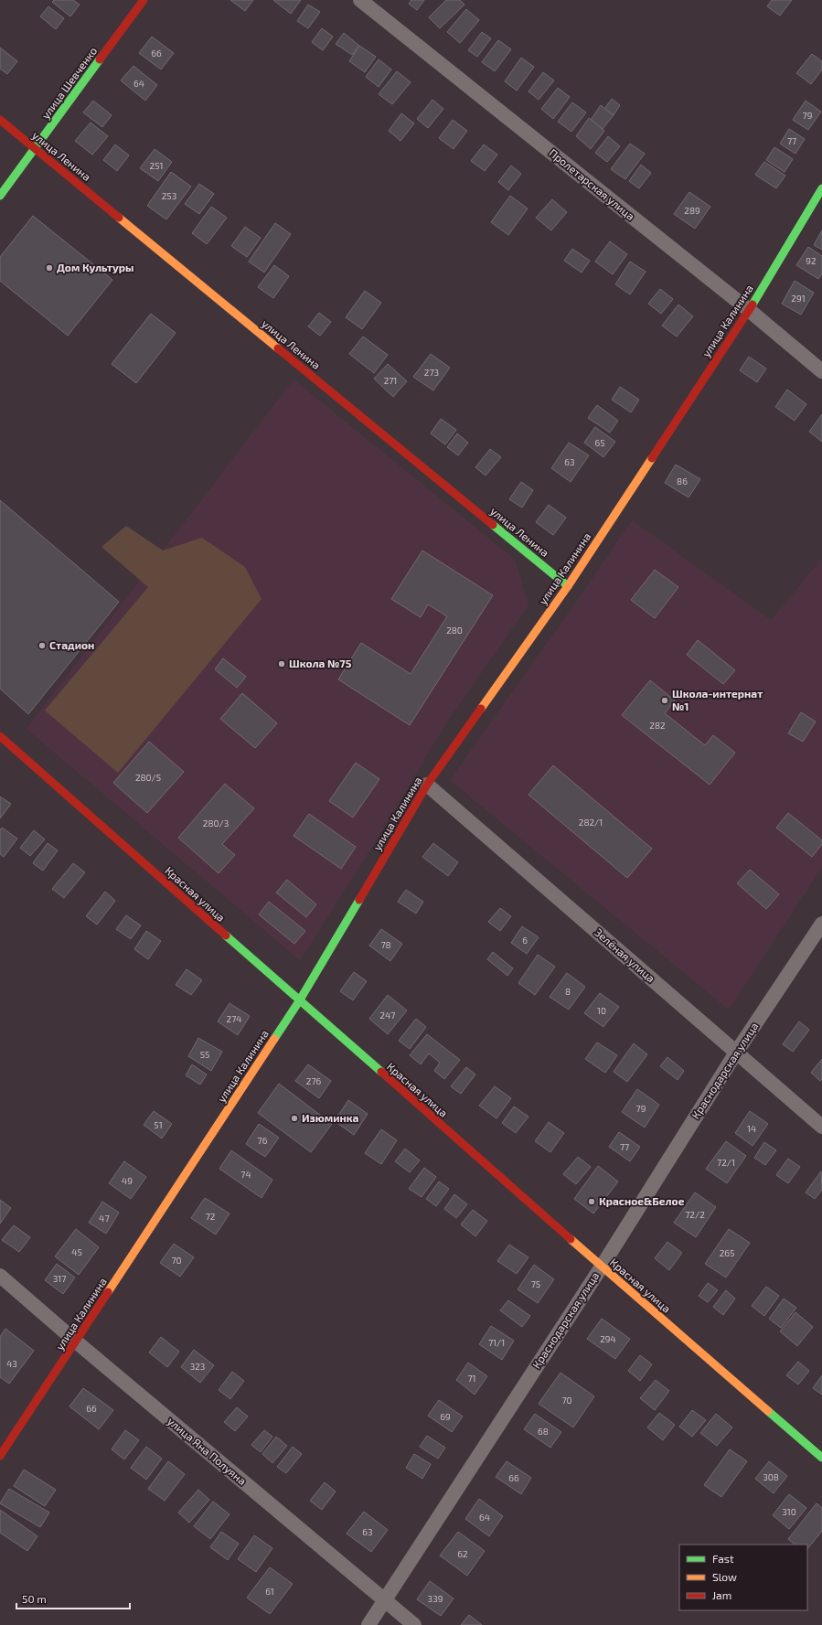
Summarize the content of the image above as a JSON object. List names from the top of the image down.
{
  "streets": {
    "street": [
      "улица Шевченко",
      "улица Ленина",
      "Пролетарская улица",
      "улица Калинина",
      "Красная улица",
      "Зелёная улица",
      "Краснодарская улица",
      "улица Яна Полуяна"
    ]
  },
  "crossings": [
    ["улица Шевченко", "улица Ленина"],
    ["улица Ленина", "улица Калинина"],
    ["Пролетарская улица", "улица Калинина"],
    ["улица Калинина", "Красная улица"],
    ["улица Калинина", "Зелёная улица"],
    ["улица Калинина", "улица Яна Полуяна"],
    ["Красная улица", "Краснодарская улица"],
    ["Зелёная улица", "Краснодарская улица"],
    ["Краснодарская улица", "улица Яна Полуяна"]
  ],
  "places": [
    "Дом Культуры",
    "Стадион",
    "Школа №75",
    "Школа-интернат №1",
    "Изюминка",
    "Красное&Белое"
  ],
  "house_numbers": [
    "66",
    "64",
    "79",
    "77",
    "251",
    "253",
    "289",
    "92",
    "291",
    "273",
    "271",
    "65",
    "63",
    "86",
    "280",
    "282",
    "280/5",
    "282/1",
    "280/3",
    "6",
    "78",
    "8",
    "10",
    "247",
    "274",
    "55",
    "276",
    "79",
    "51",
    "14",
    "76",
    "77",
    "72/1",
    "74",
    "49",
    "72/2",
    "72",
    "47",
    "45",
    "265",
    "70",
    "317",
    "75",
    "294",
    "71/1",
    "43",
    "323",
    "71",
    "70",
    "66",
    "69",
    "68",
    "308",
    "66",
    "310",
    "64",
    "63",
    "62",
    "61",
    "339"
  ],
  "legend": ["Fast", "Slow", "Jam"],
  "scale_bar": "50 m"
}
